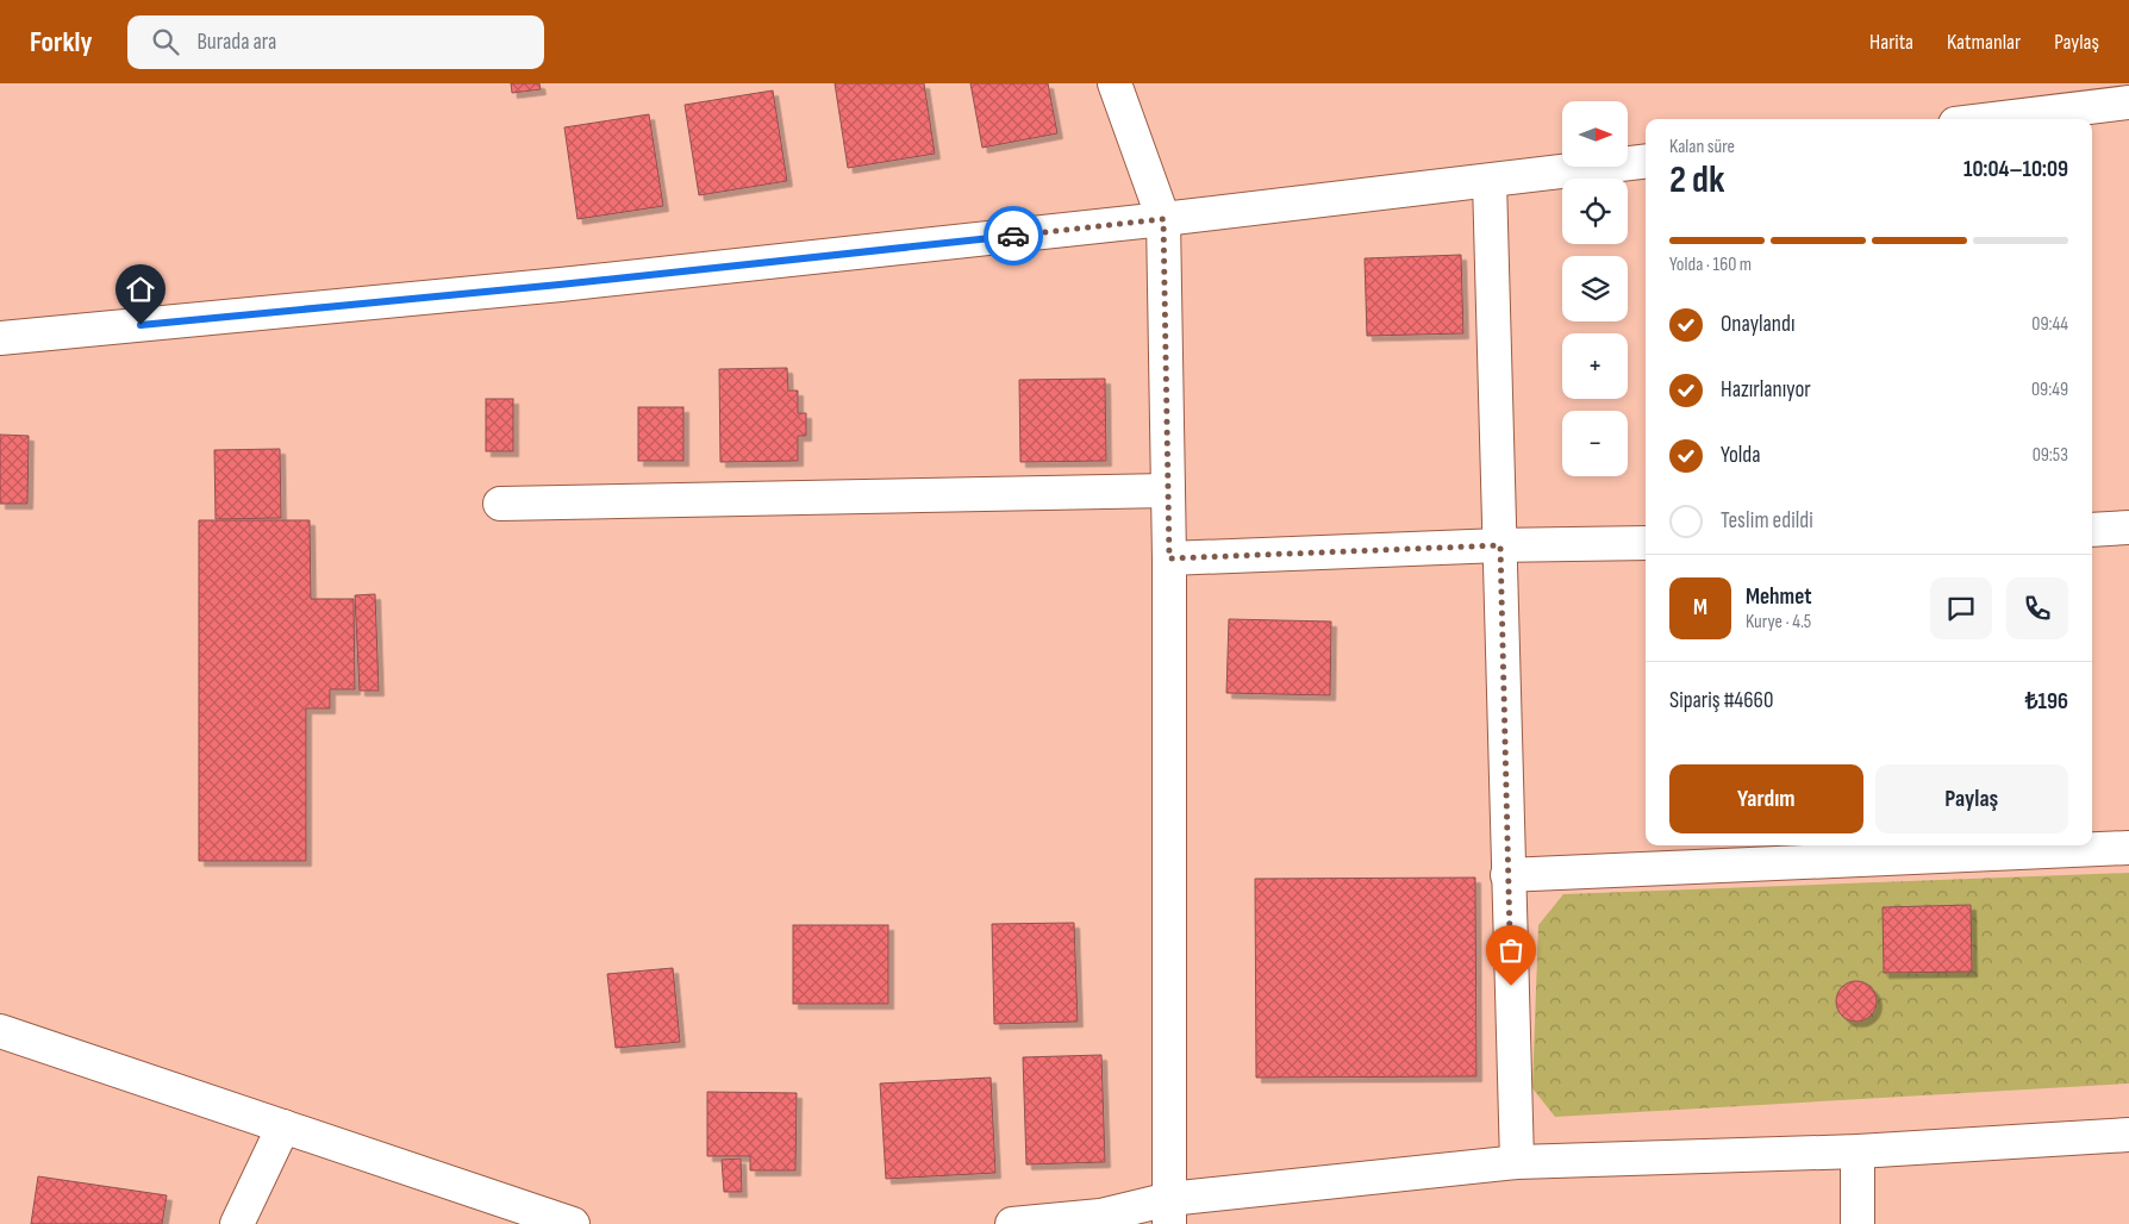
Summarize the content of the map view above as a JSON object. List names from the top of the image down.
{
  "north": "right",
  "page": {
    "header": "Forkly",
    "search": "Burada ara",
    "nav": ["Harita", "Katmanlar", "Paylaş"],
    "map_buttons": ["+", "−"],
    "heading": ["2 dk", "Kalan süre", "10:04–10:09"],
    "panel": [
      "Mehmet",
      "Kurye · 4.5",
      "Sipariş #4660",
      "₺196"
    ],
    "bar": "Yolda · 160 m",
    "list": [
      ["Onaylandı", "09:44"],
      ["Hazırlanıyor", "09:49"],
      ["Yolda", "09:53"],
      "Teslim edildi"
    ],
    "round": "M",
    "buttons": ["Yardım", "Paylaş"]
  }
}
